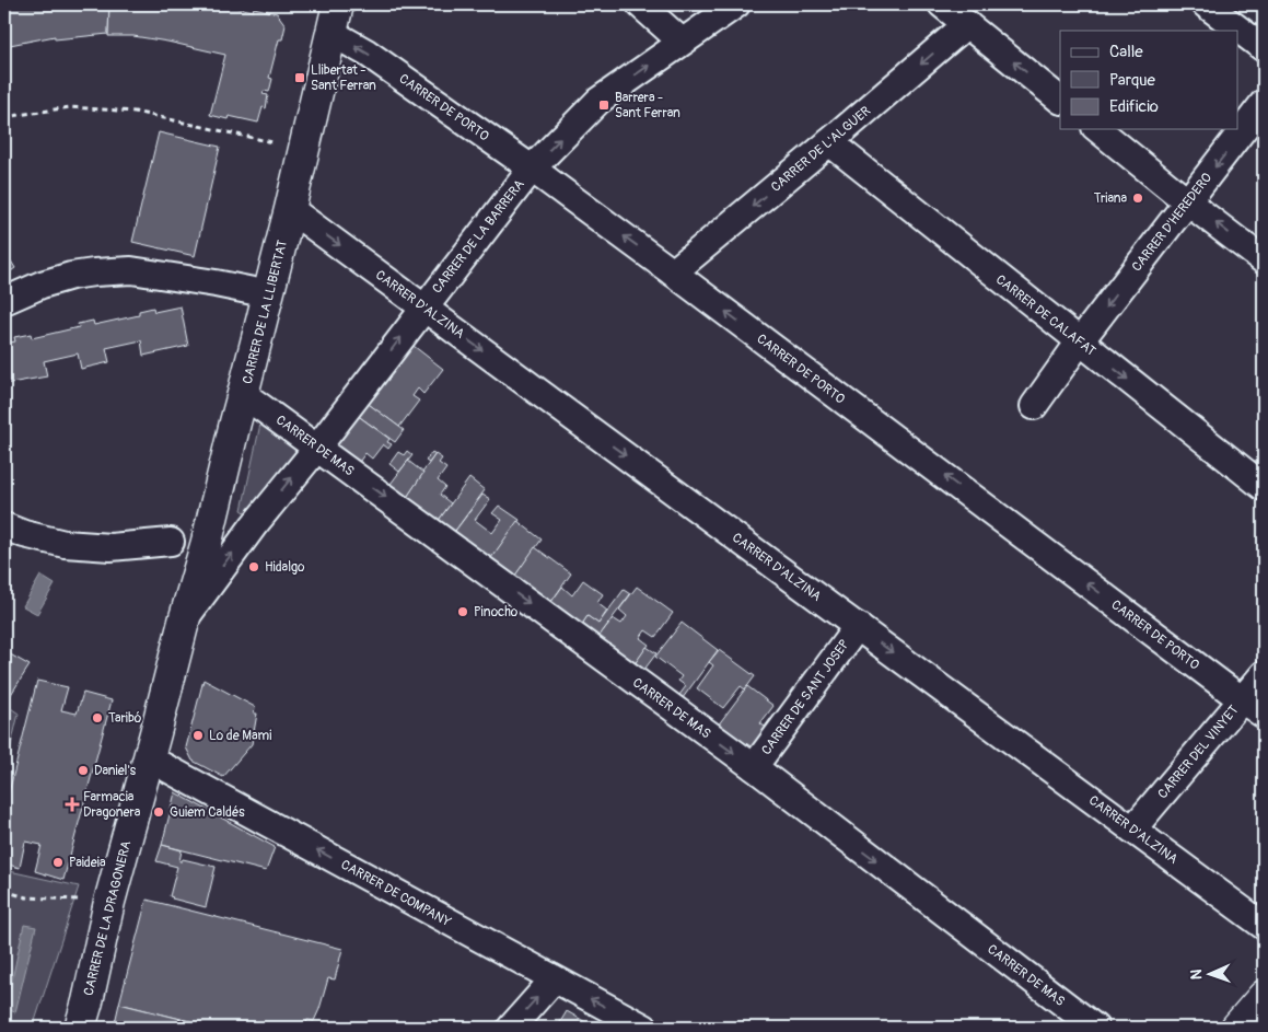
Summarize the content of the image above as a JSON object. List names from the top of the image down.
{
  "streets": {
    "street": [
      "CARRER DE PORTO",
      "CARRER DE L'ALGUER",
      "CARRER D'HEREDERO",
      "CARRER DE LA BARRERA",
      "CARRER D'ALZINA",
      "CARRER DE LA LLIBERTAT",
      "CARRER DE CALAFAT",
      "CARRER DE MAS",
      "CARRER DE SANT JOSEP",
      "CARRER DEL VINYET",
      "CARRER DE COMPANY",
      "CARRER DE LA DRAGONERA"
    ]
  },
  "crossings": [
    ["CARRER DE PORTO", "CARRER DE L'ALGUER"],
    ["CARRER DE PORTO", "CARRER DE LA BARRERA"],
    ["CARRER DE PORTO", "CARRER DE LA LLIBERTAT"],
    ["CARRER DE PORTO", "CARRER DEL VINYET"],
    ["CARRER DE L'ALGUER", "CARRER DE CALAFAT"],
    ["CARRER D'HEREDERO", "CARRER DE CALAFAT"],
    ["CARRER DE LA BARRERA", "CARRER D'ALZINA"],
    ["CARRER DE LA BARRERA", "CARRER DE LA LLIBERTAT"],
    ["CARRER DE LA BARRERA", "CARRER DE MAS"],
    ["CARRER DE LA BARRERA", "CARRER DE LA DRAGONERA"],
    ["CARRER D'ALZINA", "CARRER DE LA LLIBERTAT"],
    ["CARRER D'ALZINA", "CARRER DE SANT JOSEP"],
    ["CARRER D'ALZINA", "CARRER DEL VINYET"],
    ["CARRER DE LA LLIBERTAT", "CARRER DE MAS"],
    ["CARRER DE LA LLIBERTAT", "CARRER DE LA DRAGONERA"],
    ["CARRER DE MAS", "CARRER DE SANT JOSEP"],
    ["CARRER DE COMPANY", "CARRER DE LA DRAGONERA"]
  ],
  "one_way": [
    "CARRER DE PORTO",
    "CARRER DE L'ALGUER",
    "CARRER D'HEREDERO",
    "CARRER DE LA BARRERA",
    "CARRER D'ALZINA",
    "CARRER DE MAS",
    "CARRER DE COMPANY"
  ],
  "places": {
    "transit": ["Llibertat - Sant Ferran", "Barrera - Sant Ferran"],
    "other": [
      "Triana",
      "Hidalgo",
      "Pinocho",
      "Taribó",
      "Lo de Mami",
      "Daniel's",
      "Guiem Caldés",
      "Paideia"
    ],
    "health": ["Farmacia Dragonera"]
  },
  "legend": ["Calle", "Parque", "Edificio"],
  "north": "left"
}
